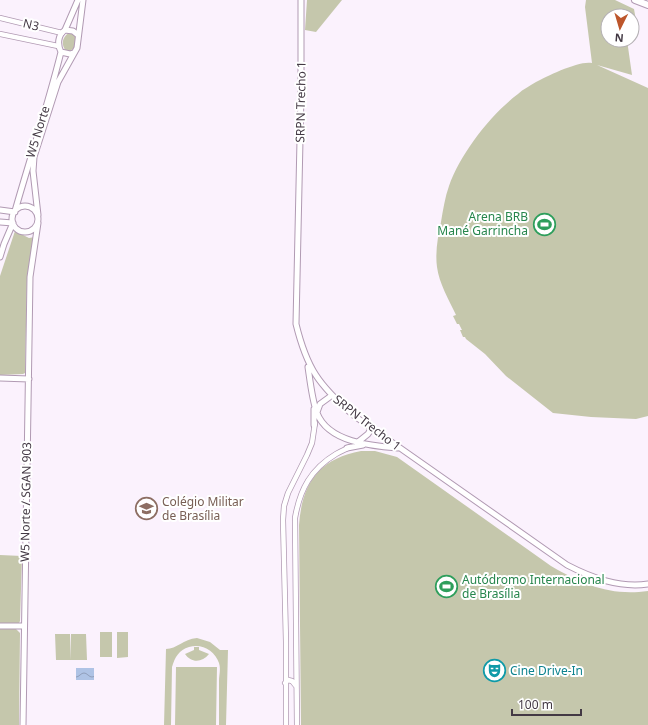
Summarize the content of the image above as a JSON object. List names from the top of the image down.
{
  "streets": {
    "main road": ["SRPN Trecho 1", "W5 Norte", "W5 Norte / SGAN 903"],
    "street": ["N3"]
  },
  "crossings": [
    ["N3", "W5 Norte"],
    ["W5 Norte", "W5 Norte / SGAN 903"]
  ],
  "places": {
    "sports": ["Arena BRB Mané Garrincha", "Autódromo Internacional de Brasília"],
    "school or university": ["Colégio Militar de Brasília"],
    "theatre": ["Cine Drive-In"]
  },
  "scale_bar": "100 m",
  "north": "bottom"
}
